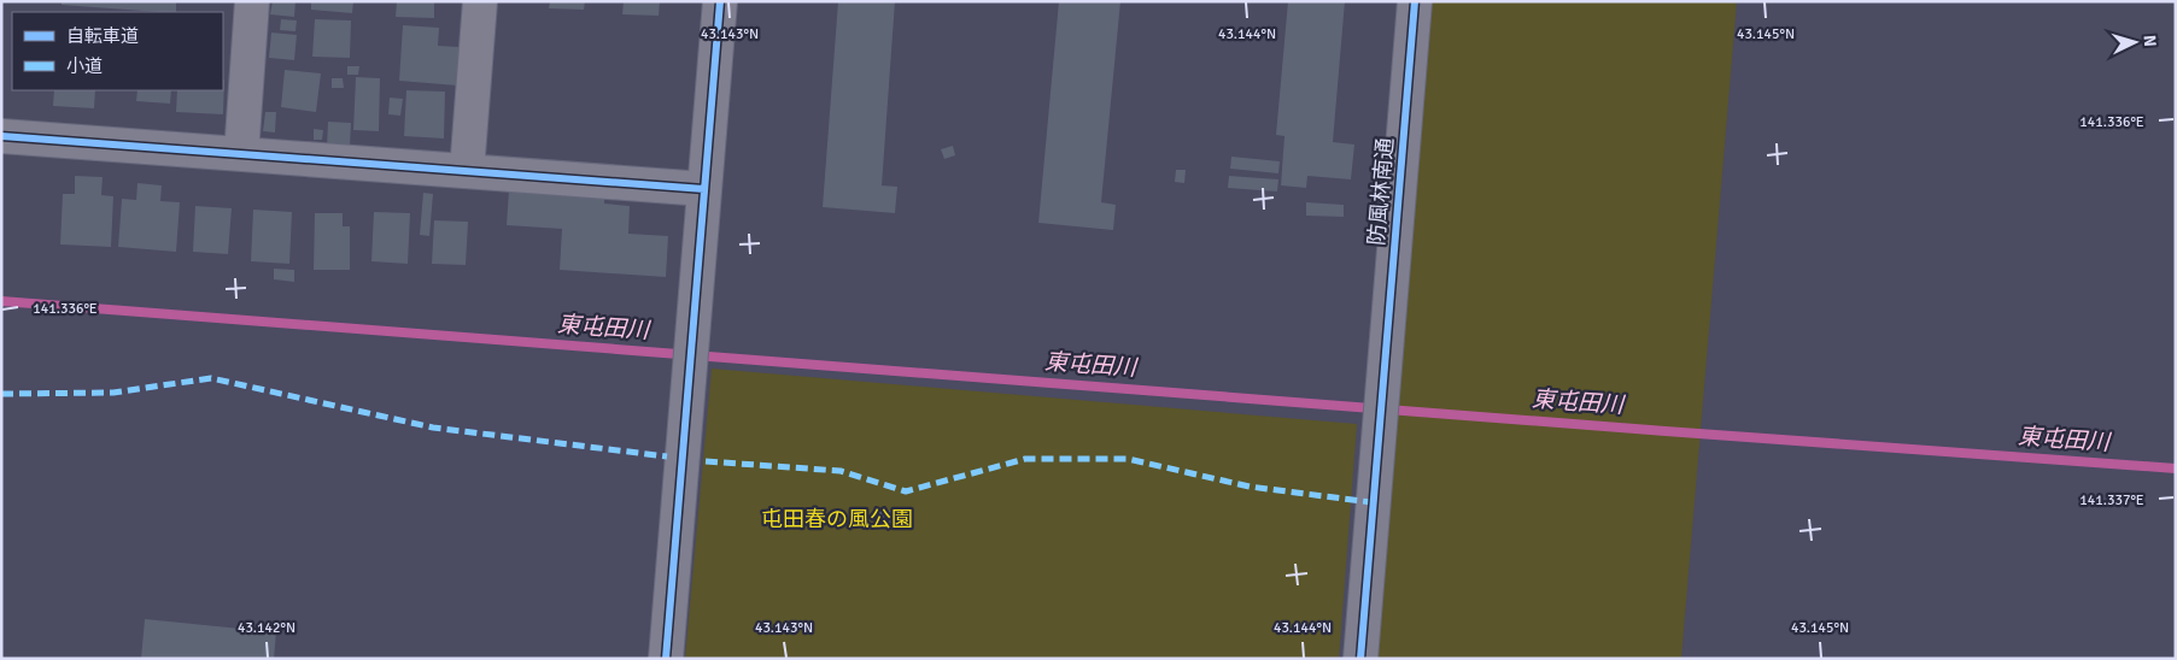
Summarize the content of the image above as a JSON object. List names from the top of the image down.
{
  "streets": {
    "street": ["防風林南通"]
  },
  "water": ["東屯田川"],
  "parks": ["屯田春の風公園"],
  "legend": ["自転車道", "小道"],
  "north": "right",
  "coordinates": [
    "43.143°N",
    "43.144°N",
    "43.145°N",
    "141.336°E",
    "141.337°E",
    "43.142°N"
  ]
}
